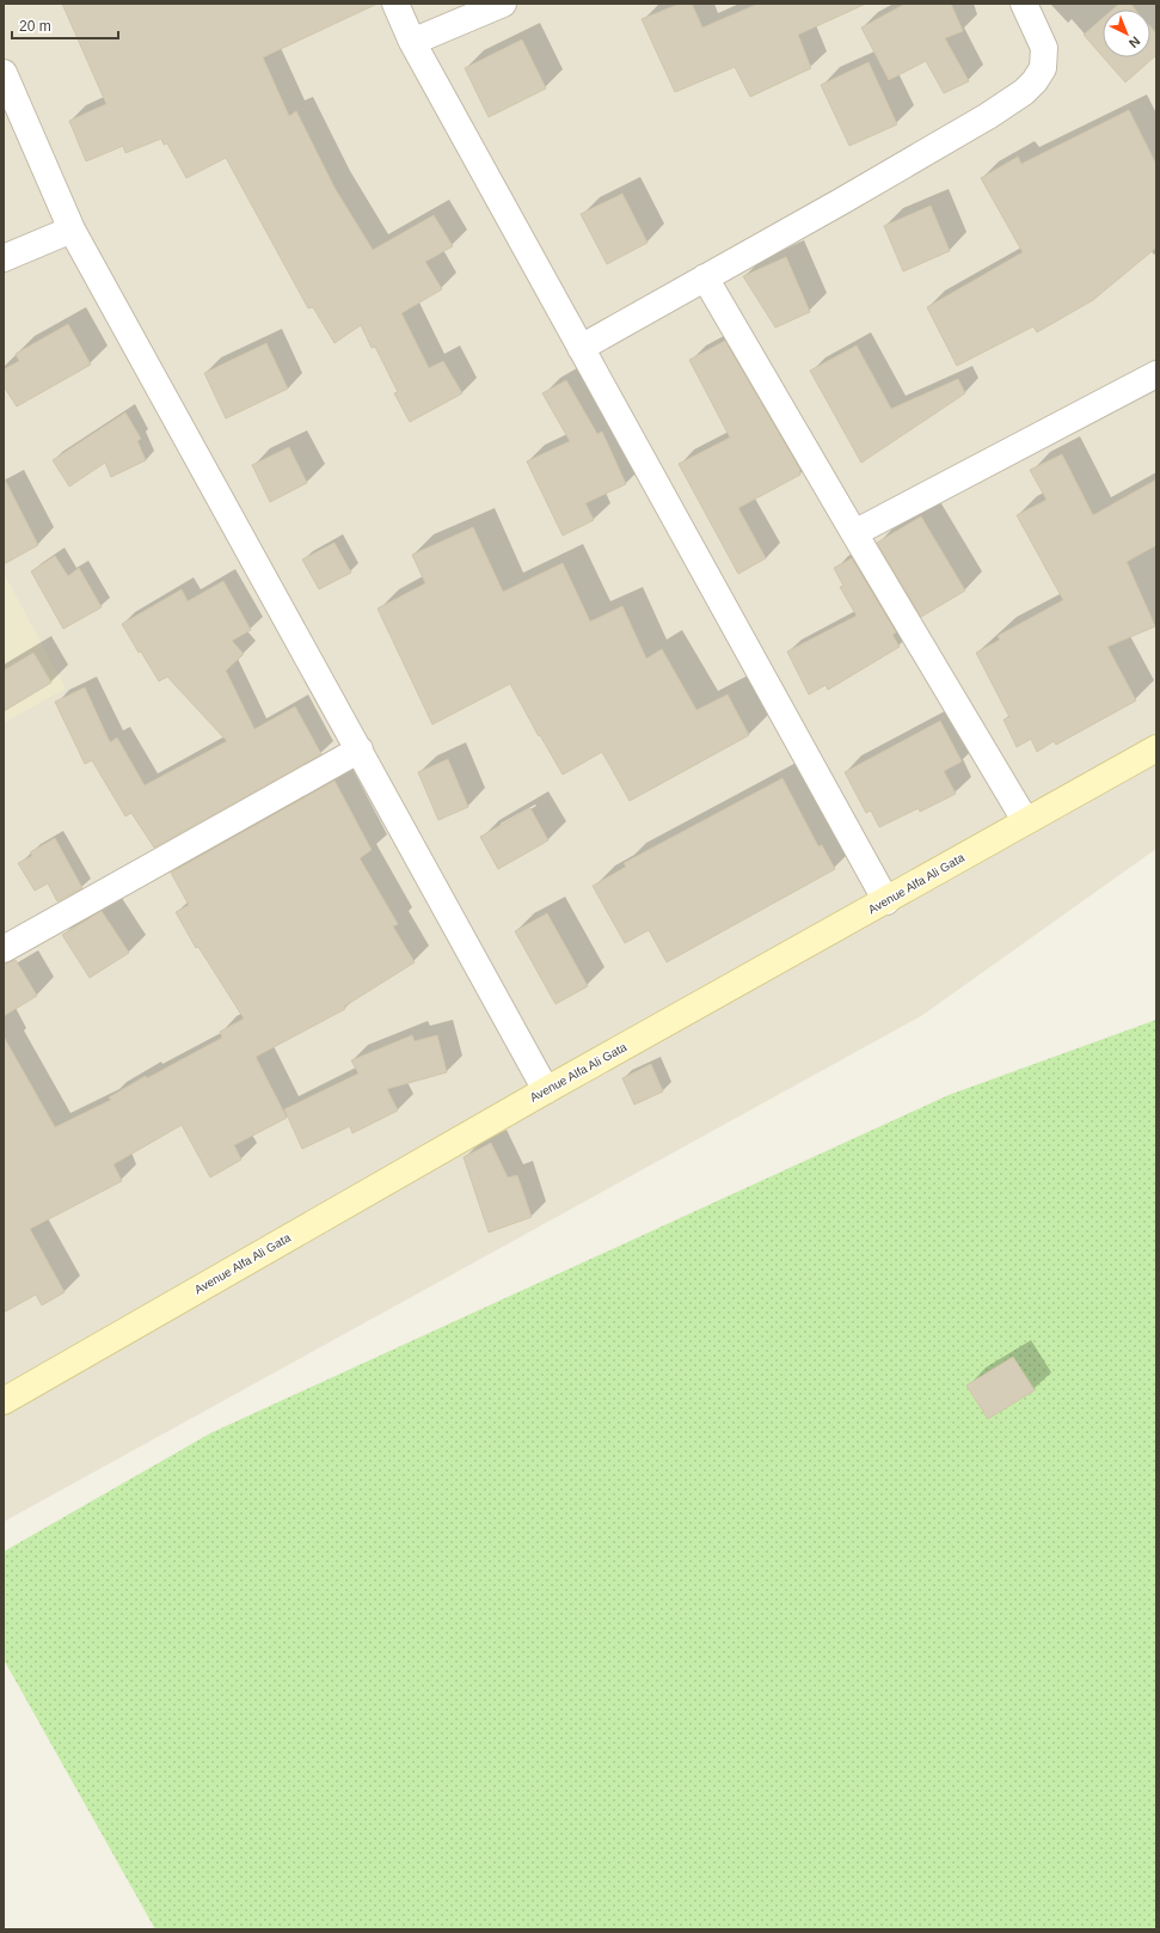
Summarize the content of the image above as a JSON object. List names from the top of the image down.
{
  "streets": {
    "street": ["Avenue Alfa Ali Gata"]
  },
  "scale_bar": "20 m",
  "north": "bottom right"
}
